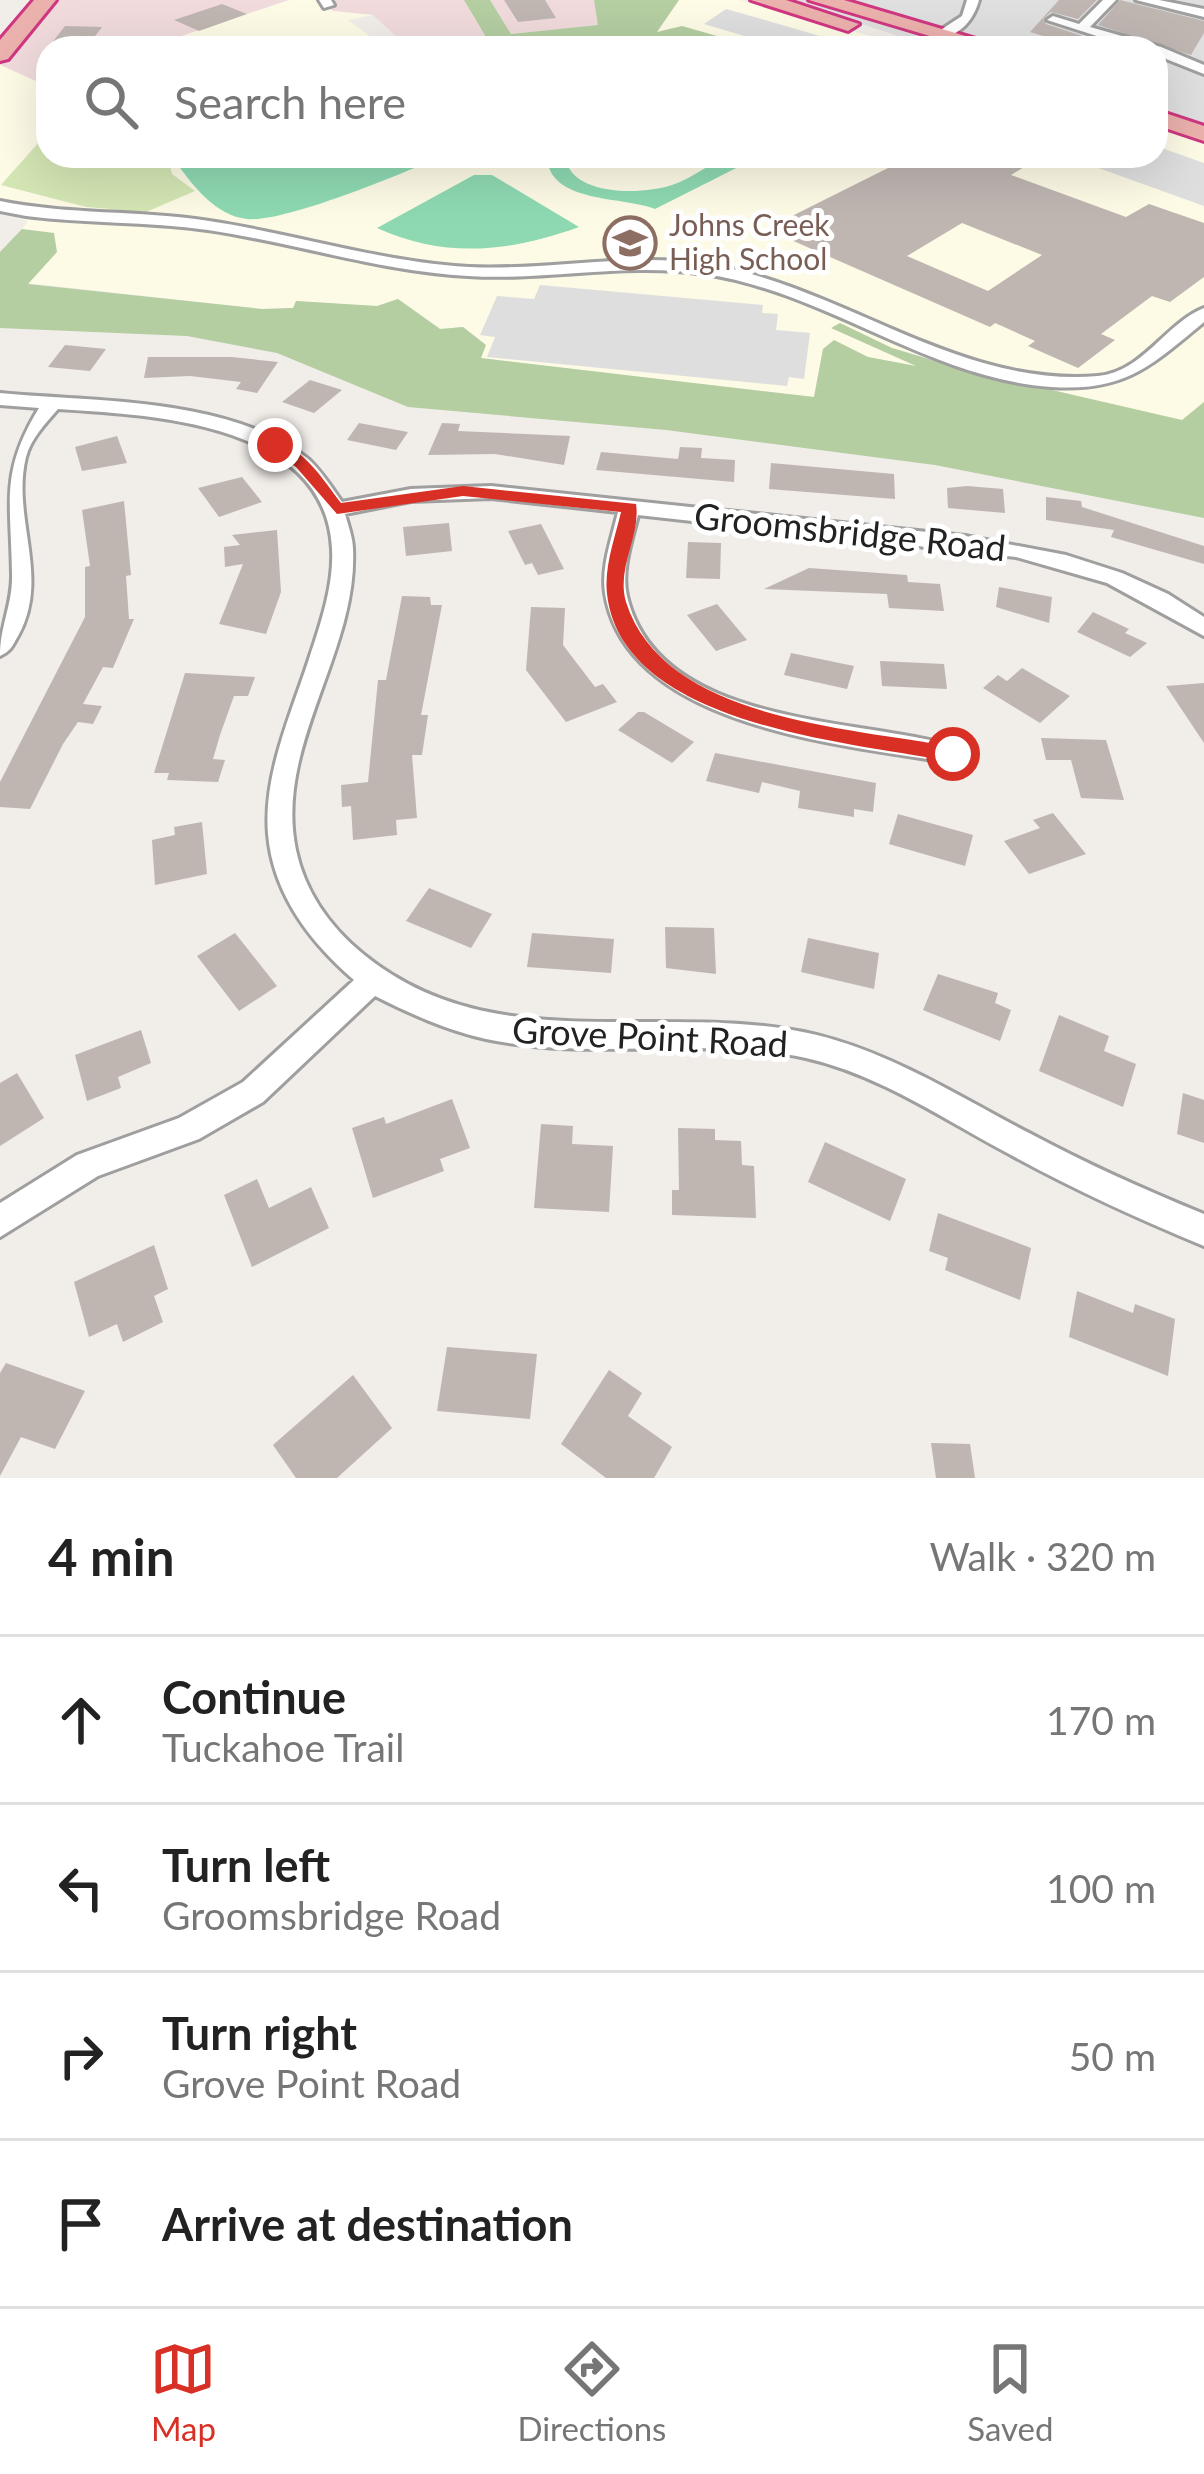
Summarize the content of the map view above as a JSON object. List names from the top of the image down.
{
  "streets": {
    "street": ["Groomsbridge Road", "Grove Point Road"]
  },
  "crossings": [
    ["Groomsbridge Road", "Grove Point Road"]
  ],
  "places": {
    "school or university": ["Johns Creek High School"]
  },
  "page": {
    "search": "Search here",
    "heading": ["4 min", "Walk · 320 m"],
    "list": [
      ["Continue", "Tuckahoe Trail", "170 m"],
      ["Turn left", "Groomsbridge Road", "100 m"],
      ["Turn right", "Grove Point Road", "50 m"],
      "Arrive at destination"
    ],
    "nav": ["Map", "Directions", "Saved"]
  }
}
